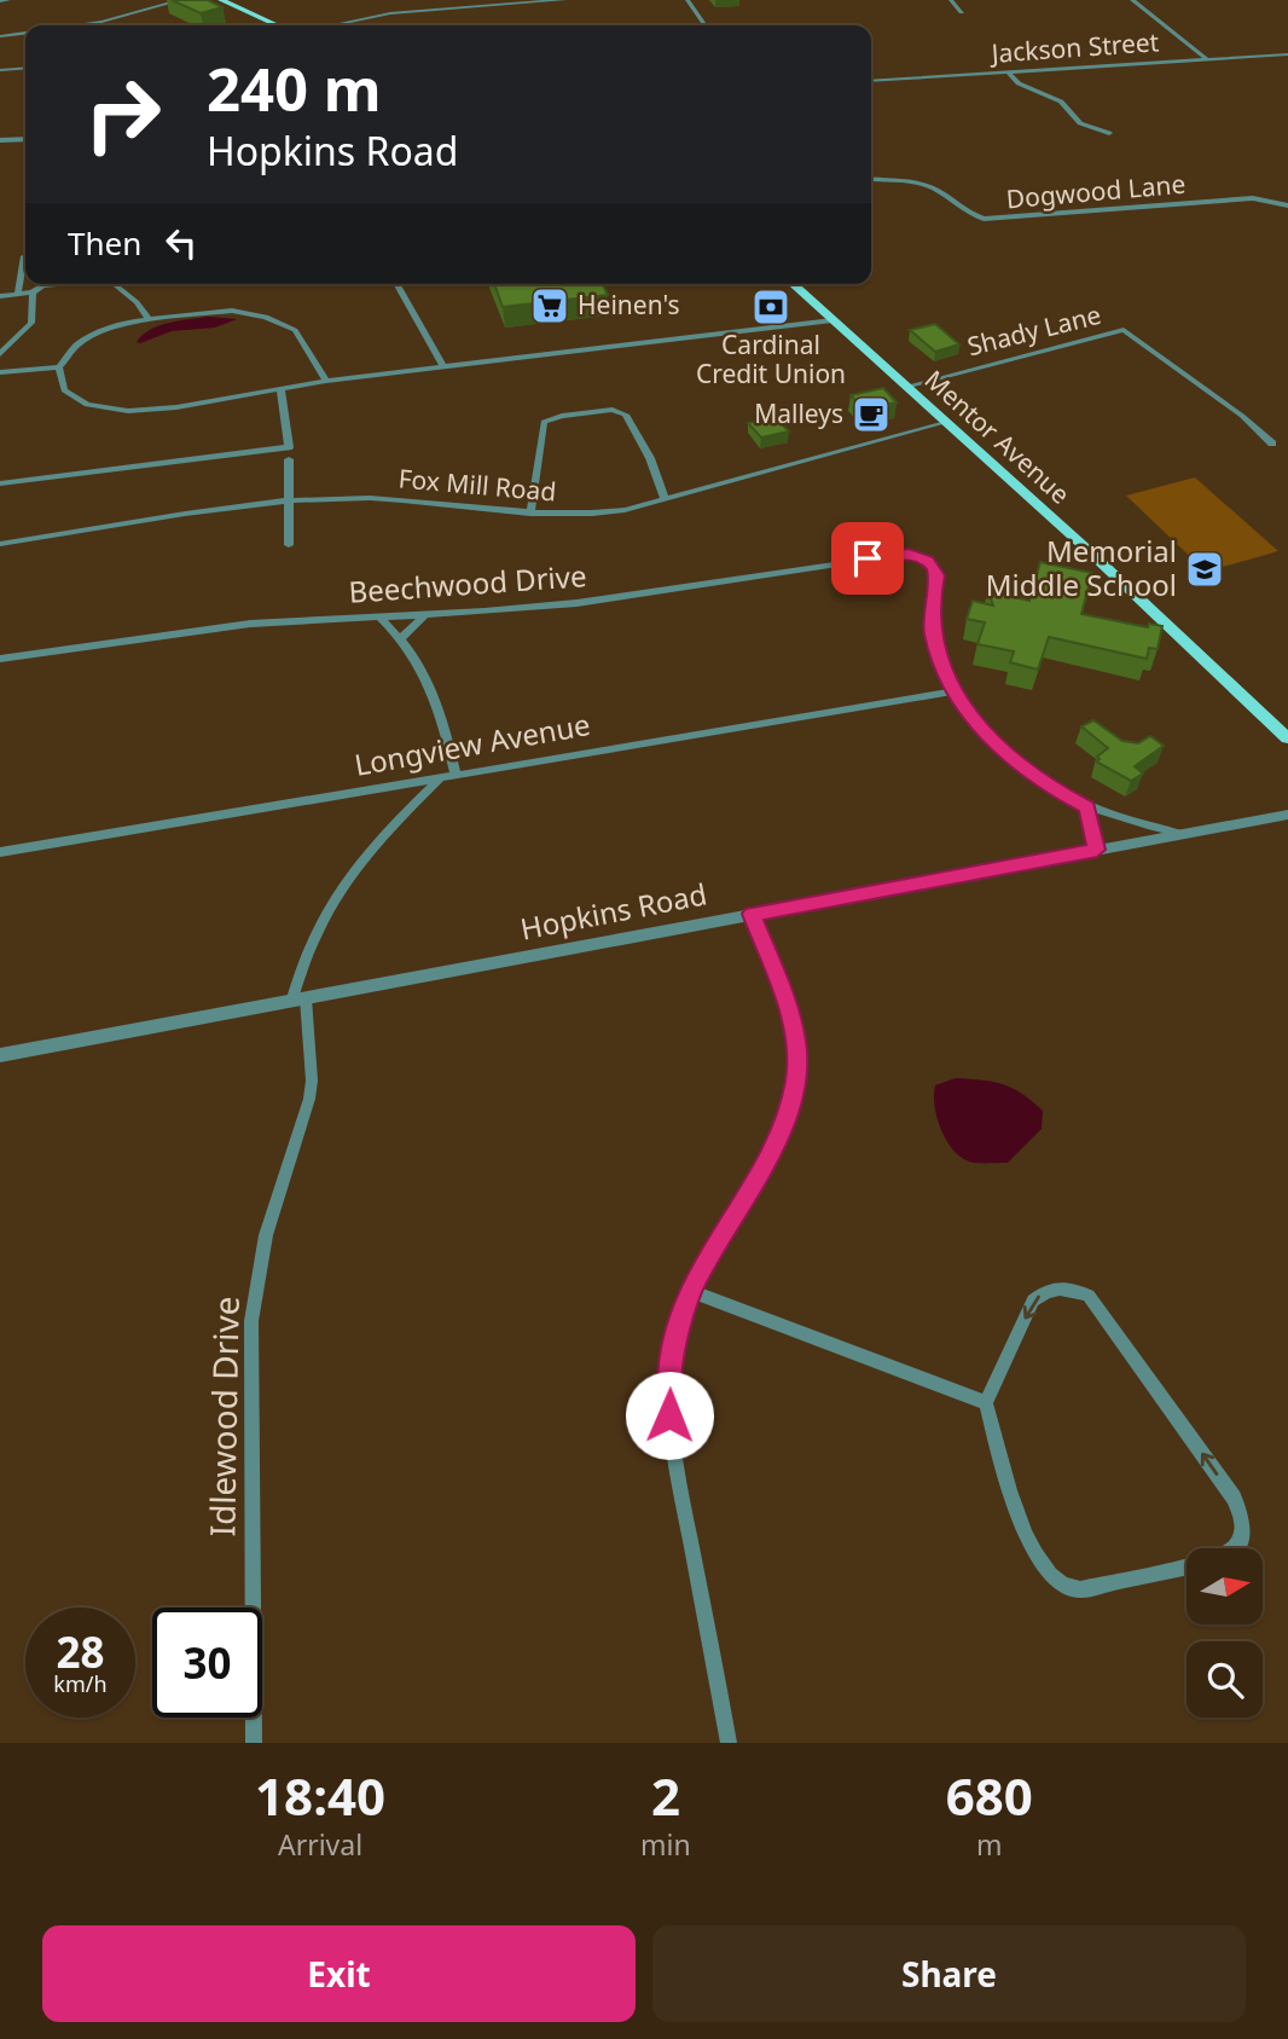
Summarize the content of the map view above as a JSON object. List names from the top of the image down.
{
  "streets": {
    "main road": ["Mentor Avenue"],
    "street": [
      "Jackson Street",
      "Dogwood Lane",
      "Shady Lane",
      "Fox Mill Road",
      "Beechwood Drive",
      "Longview Avenue",
      "Hopkins Road",
      "Idlewood Drive"
    ]
  },
  "crossings": [
    ["Shady Lane", "Mentor Avenue"],
    ["Mentor Avenue", "Fox Mill Road"],
    ["Beechwood Drive", "Longview Avenue"],
    ["Hopkins Road", "Idlewood Drive"]
  ],
  "places": {
    "supermarket": ["Heinen's"],
    "bank": ["Cardinal Credit Union"],
    "cafe": ["Malleys"],
    "school or university": ["Memorial Middle School"]
  },
  "north": "right",
  "page": {
    "turn": ["240 m", "Hopkins Road"],
    "then": "Then",
    "speed": "28 km/h",
    "limit": "30",
    "eta": [
      "18:40",
      "Arrival",
      "2",
      "min",
      "680",
      "m"
    ],
    "buttons": ["Exit", "Share"]
  }
}
